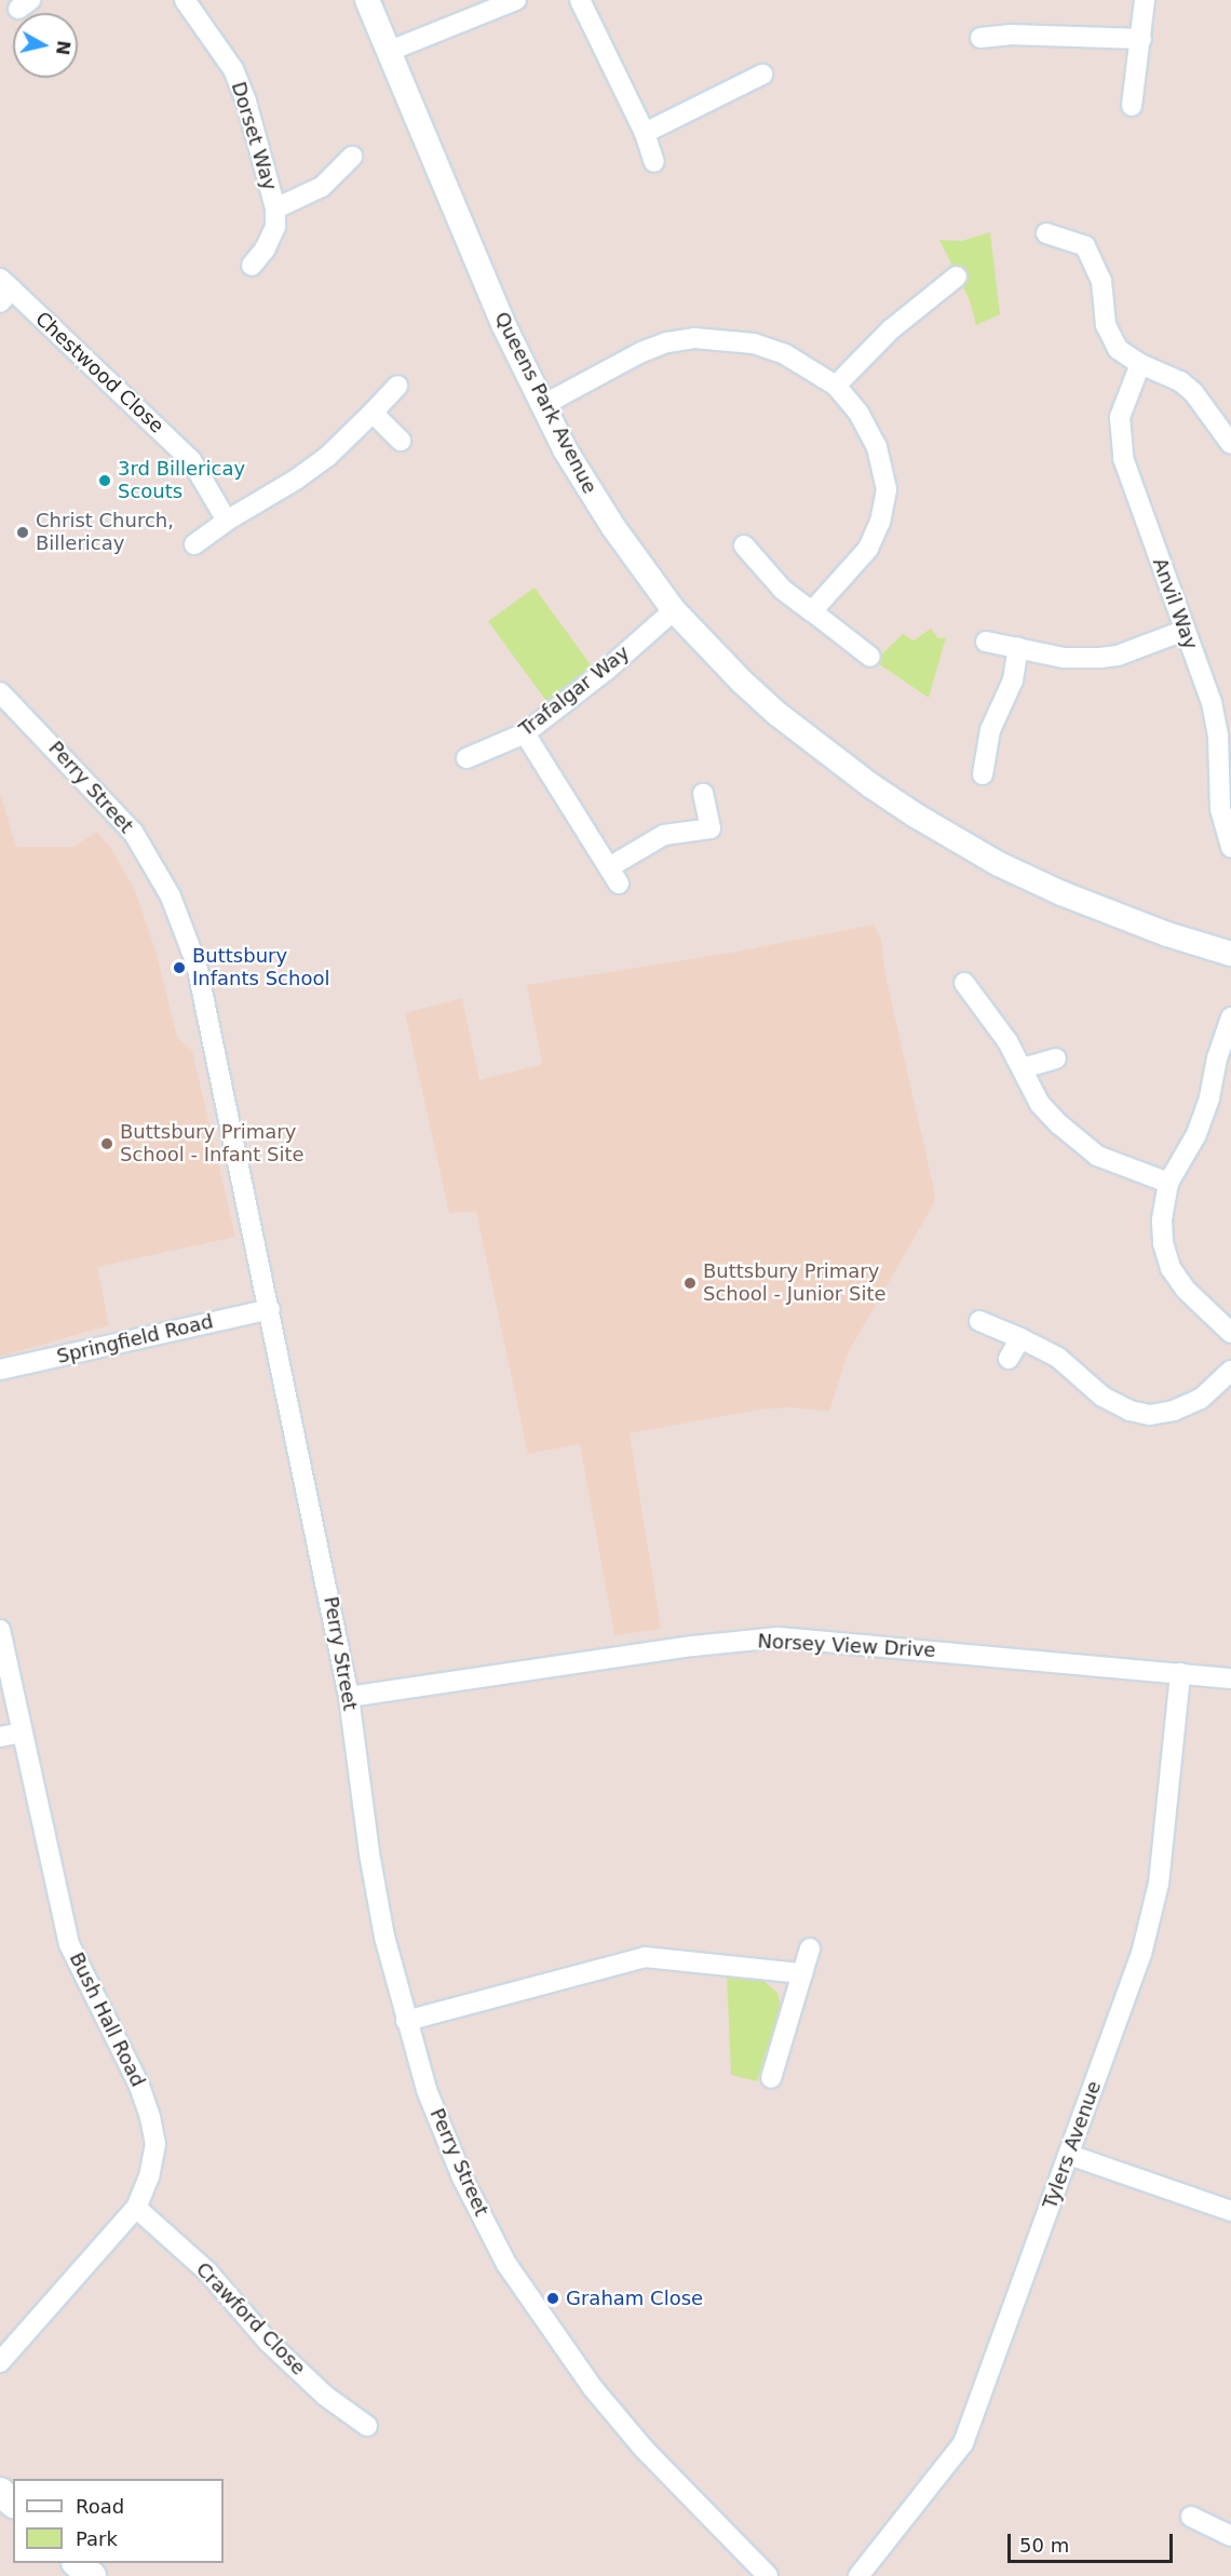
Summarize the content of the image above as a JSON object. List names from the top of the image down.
{
  "streets": {
    "street": [
      "Dorset Way",
      "Chestwood Close",
      "Queens Park Avenue",
      "Anvil Way",
      "Trafalgar Way",
      "Perry Street",
      "Springfield Road",
      "Norsey View Drive",
      "Bush Hall Road",
      "Tylers Avenue",
      "Crawford Close"
    ]
  },
  "crossings": [
    ["Queens Park Avenue", "Trafalgar Way"],
    ["Perry Street", "Springfield Road"],
    ["Perry Street", "Norsey View Drive"],
    ["Norsey View Drive", "Tylers Avenue"],
    ["Bush Hall Road", "Crawford Close"]
  ],
  "places": [
    "3rd Billericay Scouts",
    "Christ Church, Billericay",
    "Buttsbury Infants School",
    "Buttsbury Primary School - Infant Site",
    "Buttsbury Primary School - Junior Site",
    "Graham Close"
  ],
  "legend": ["Road", "Park"],
  "scale_bar": "50 m",
  "north": "right"
}
